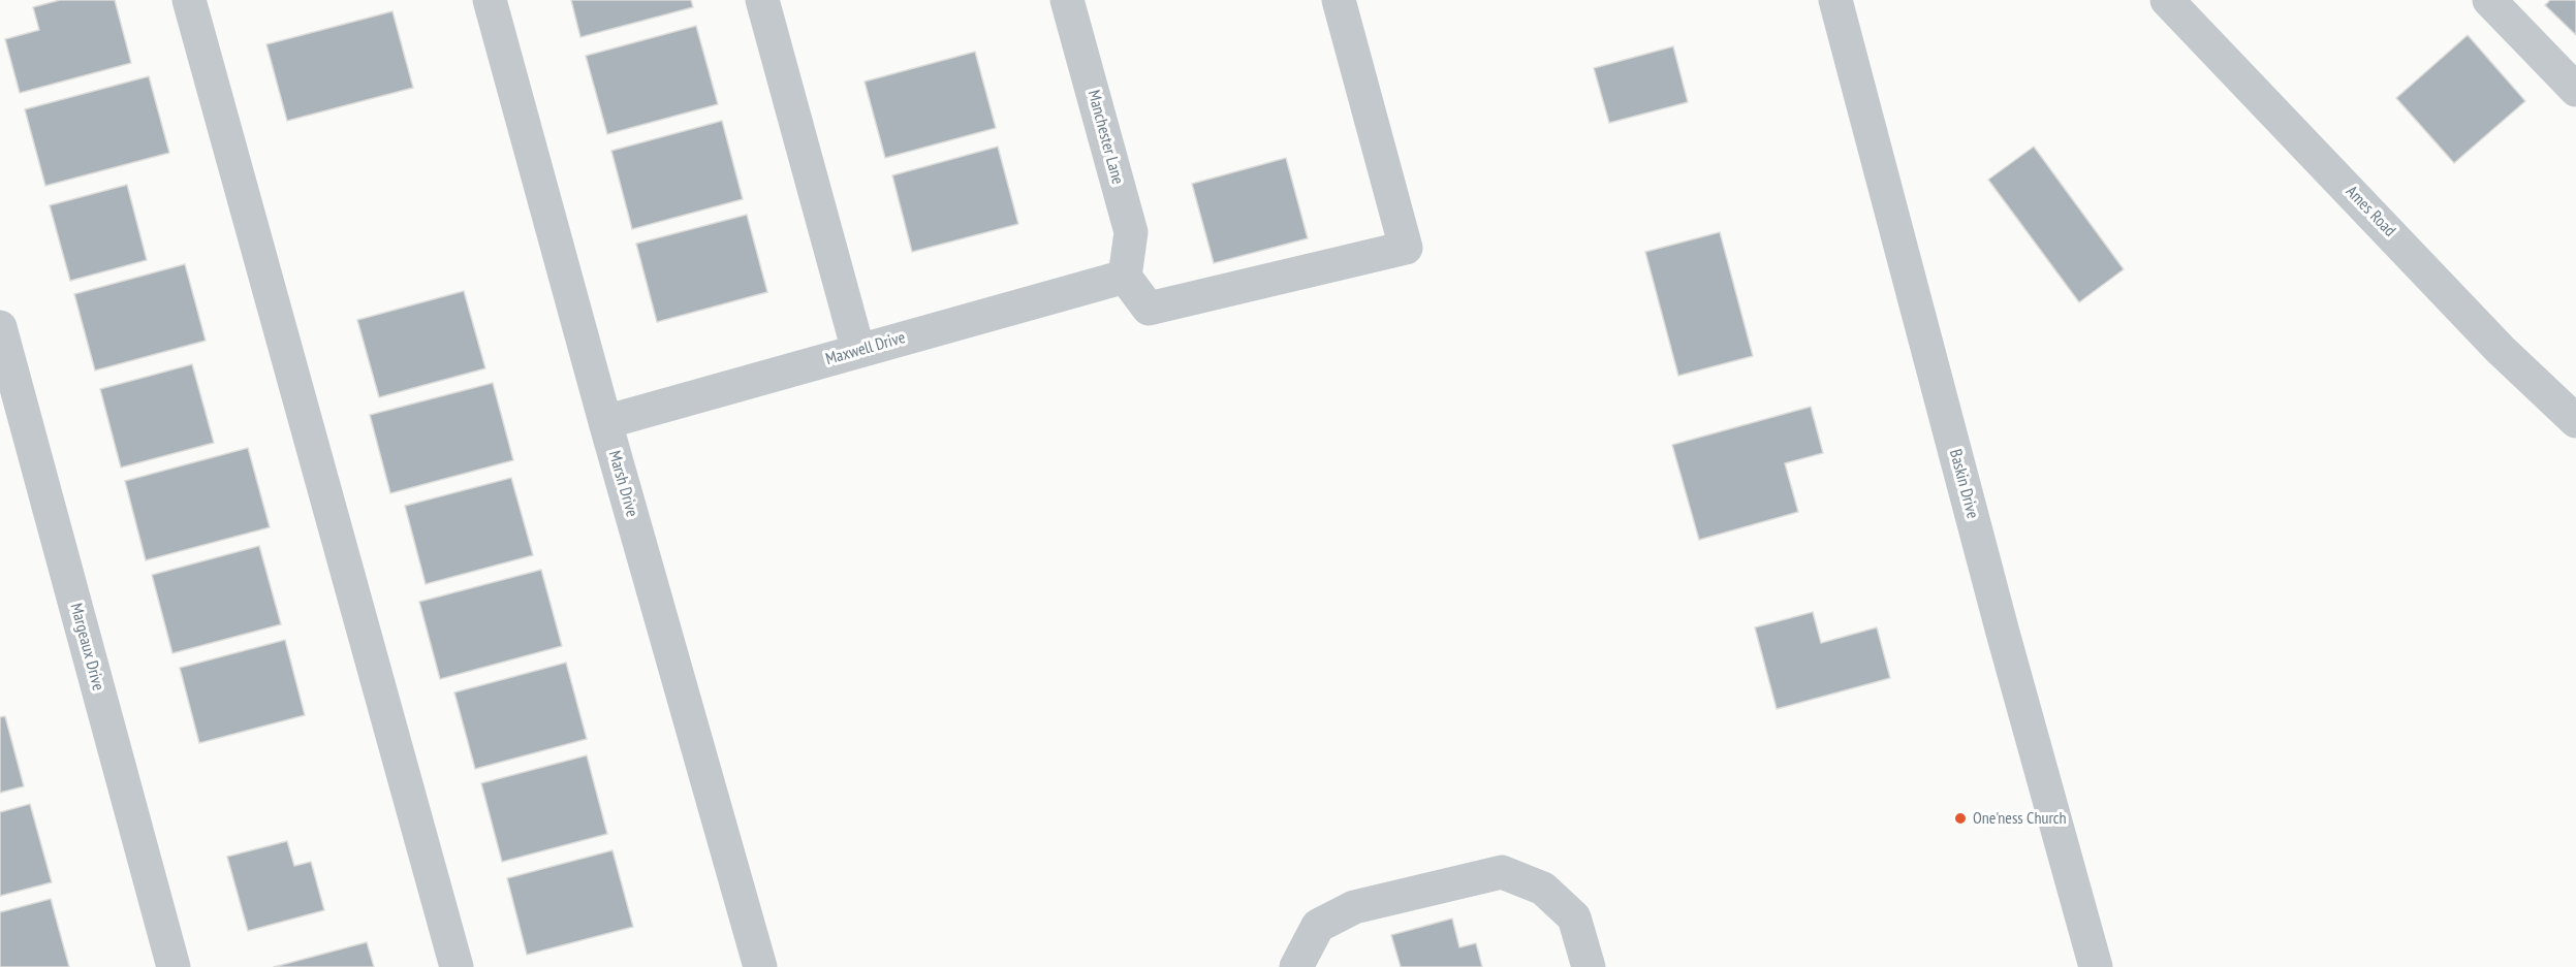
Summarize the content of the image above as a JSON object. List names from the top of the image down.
{
  "streets": {
    "street": [
      "Manchester Lane",
      "Ames Road",
      "Maxwell Drive",
      "Marsh Drive",
      "Baskin Drive",
      "Margeaux Drive"
    ]
  },
  "crossings": [
    ["Manchester Lane", "Maxwell Drive"],
    ["Maxwell Drive", "Marsh Drive"]
  ],
  "places": ["One'ness Church"]
}
